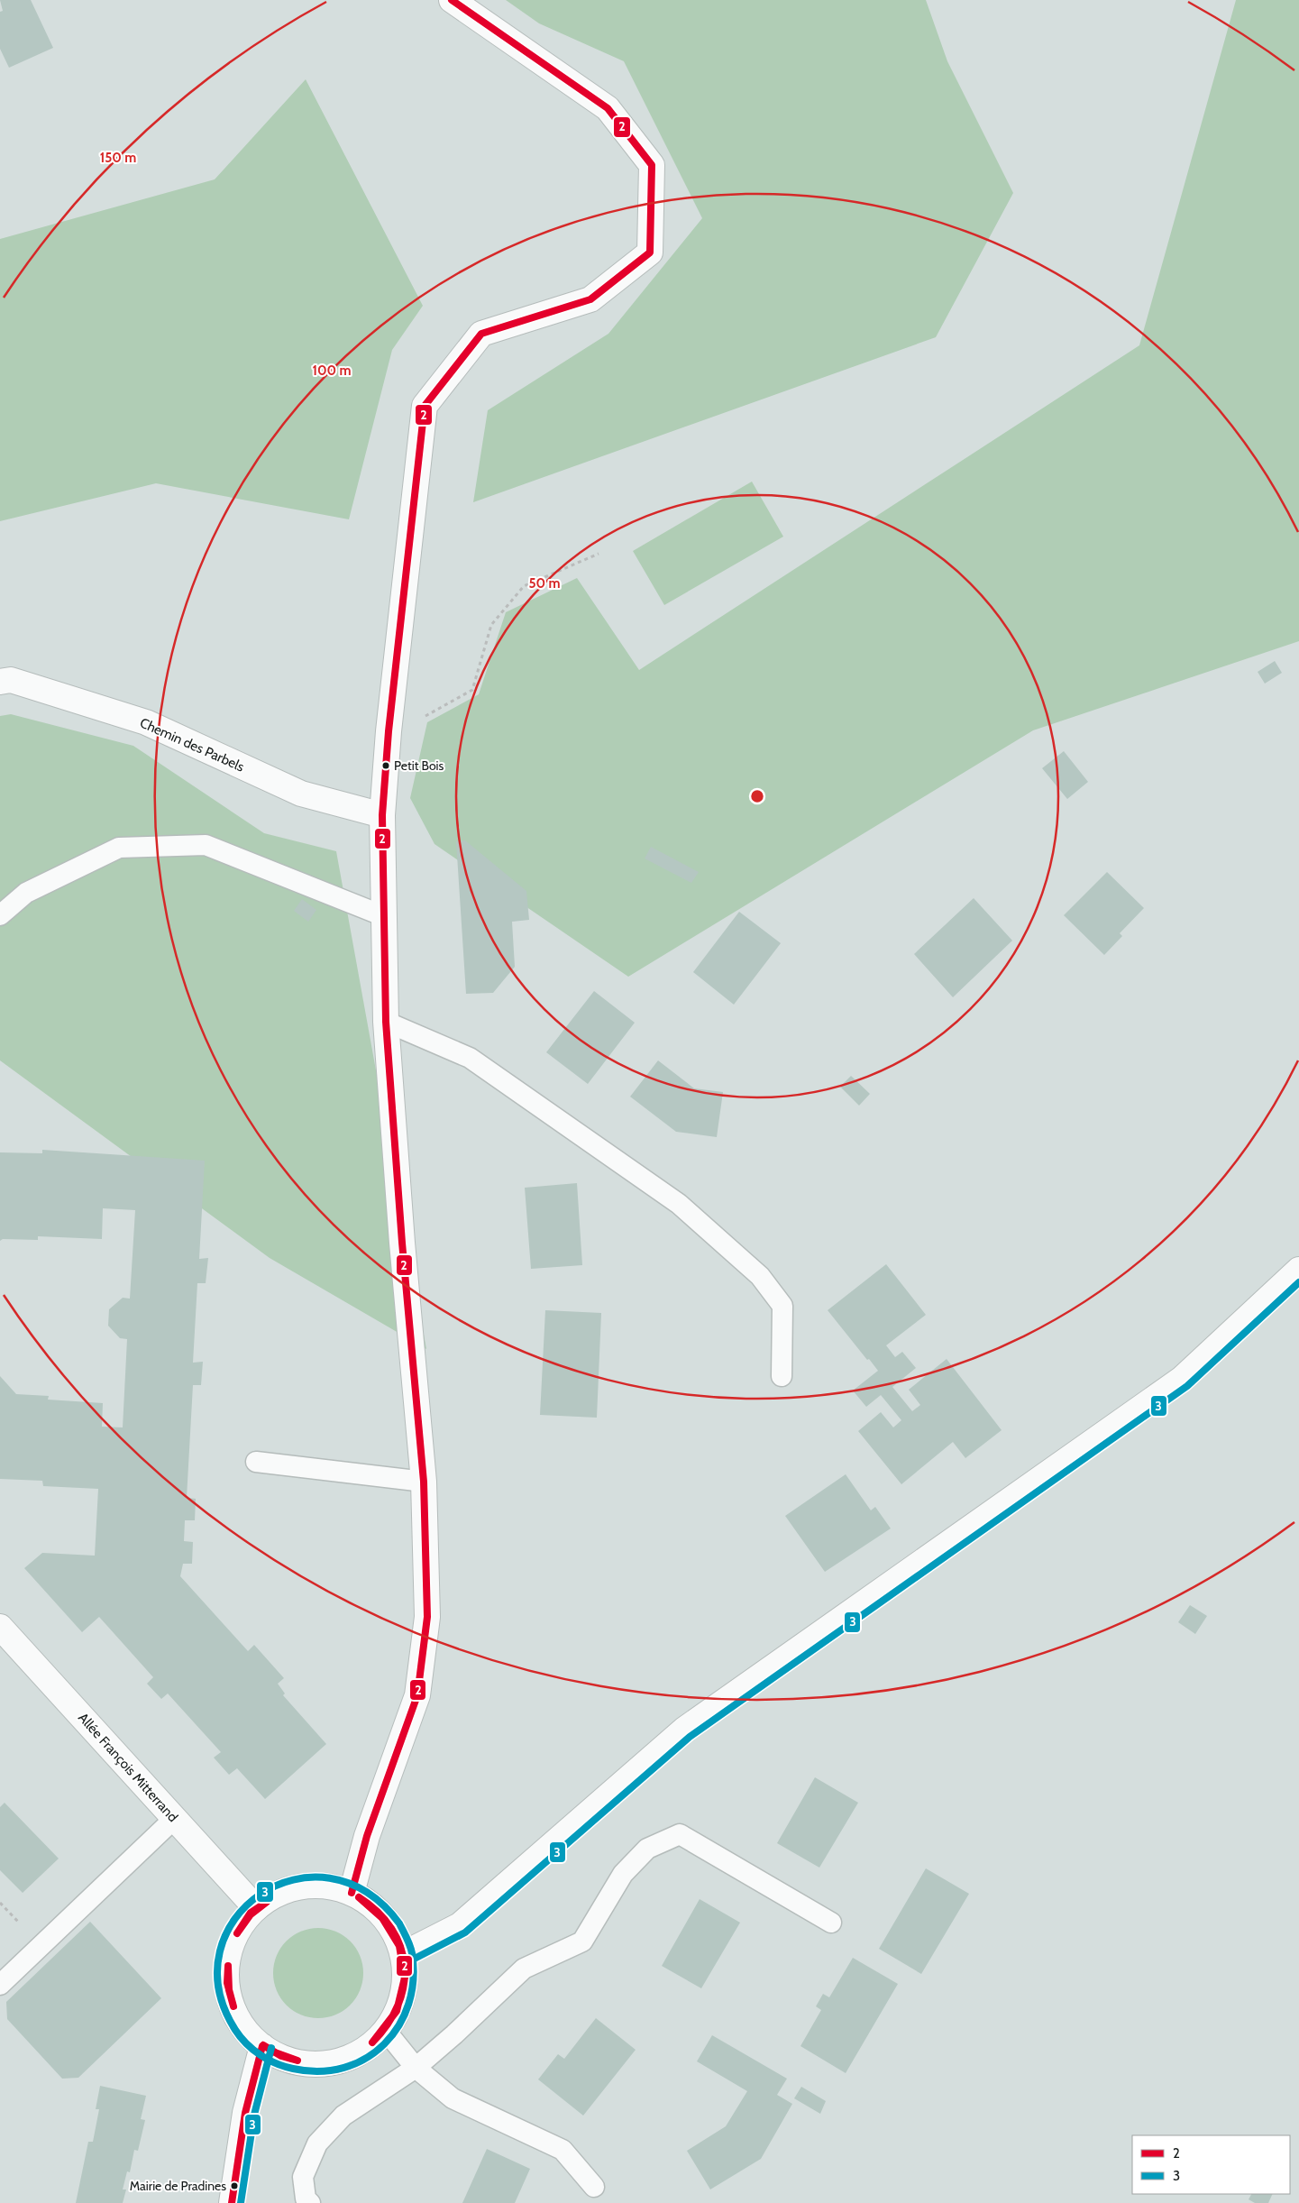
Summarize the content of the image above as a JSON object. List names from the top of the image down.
{
  "streets": {
    "street": ["Chemin des Parbels", "Allée François Mitterrand"]
  },
  "places": ["Petit Bois", "Mairie de Pradines"],
  "lines": ["transit line 2", "transit line 3"],
  "legend": ["2", "3"],
  "rings": ["150 m", "100 m", "50 m"]
}
